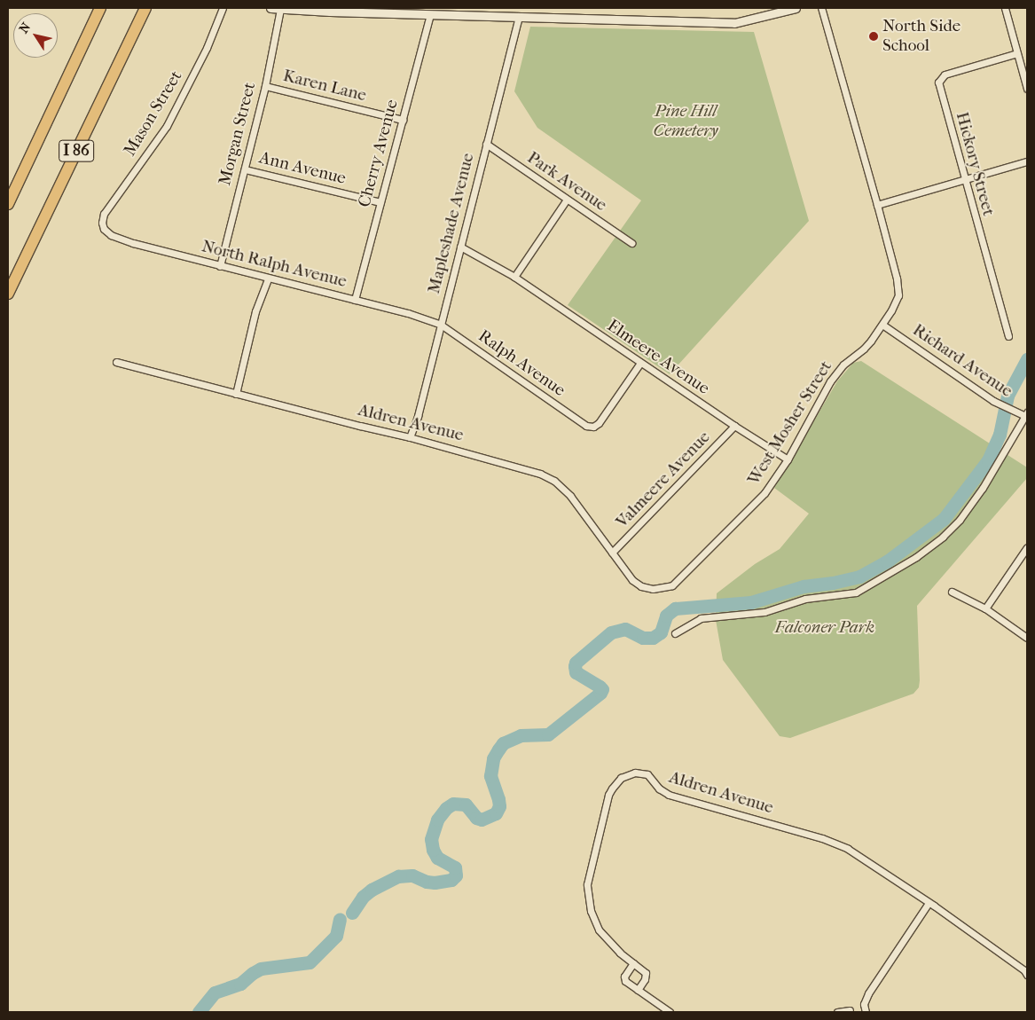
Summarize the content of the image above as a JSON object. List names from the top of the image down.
{
  "streets": {
    "highway": ["I 86"],
    "street": [
      "Karen Lane",
      "Mason Street",
      "Morgan Street",
      "Cherry Avenue",
      "Hickory Street",
      "Ann Avenue",
      "Park Avenue",
      "Mapleshade Avenue",
      "North Ralph Avenue",
      "Elmeere Avenue",
      "Richard Avenue",
      "Ralph Avenue",
      "Aldren Avenue",
      "West Mosher Street",
      "Valmeere Avenue"
    ]
  },
  "crossings": [
    ["Karen Lane", "Morgan Street"],
    ["Karen Lane", "Cherry Avenue"],
    ["Mason Street", "North Ralph Avenue"],
    ["Morgan Street", "Ann Avenue"],
    ["Morgan Street", "North Ralph Avenue"],
    ["Cherry Avenue", "Ann Avenue"],
    ["Cherry Avenue", "North Ralph Avenue"],
    ["Park Avenue", "Mapleshade Avenue"],
    ["Mapleshade Avenue", "North Ralph Avenue"],
    ["Mapleshade Avenue", "Elmeere Avenue"],
    ["Mapleshade Avenue", "Ralph Avenue"],
    ["Mapleshade Avenue", "Aldren Avenue"],
    ["North Ralph Avenue", "Ralph Avenue"],
    ["Elmeere Avenue", "Ralph Avenue"],
    ["Elmeere Avenue", "West Mosher Street"],
    ["Elmeere Avenue", "Valmeere Avenue"],
    ["Richard Avenue", "West Mosher Street"],
    ["Aldren Avenue", "West Mosher Street"],
    ["Aldren Avenue", "Valmeere Avenue"]
  ],
  "parks": ["Pine Hill Cemetery", "Falconer Park"],
  "places": ["North Side School"],
  "north": "top left"
}
